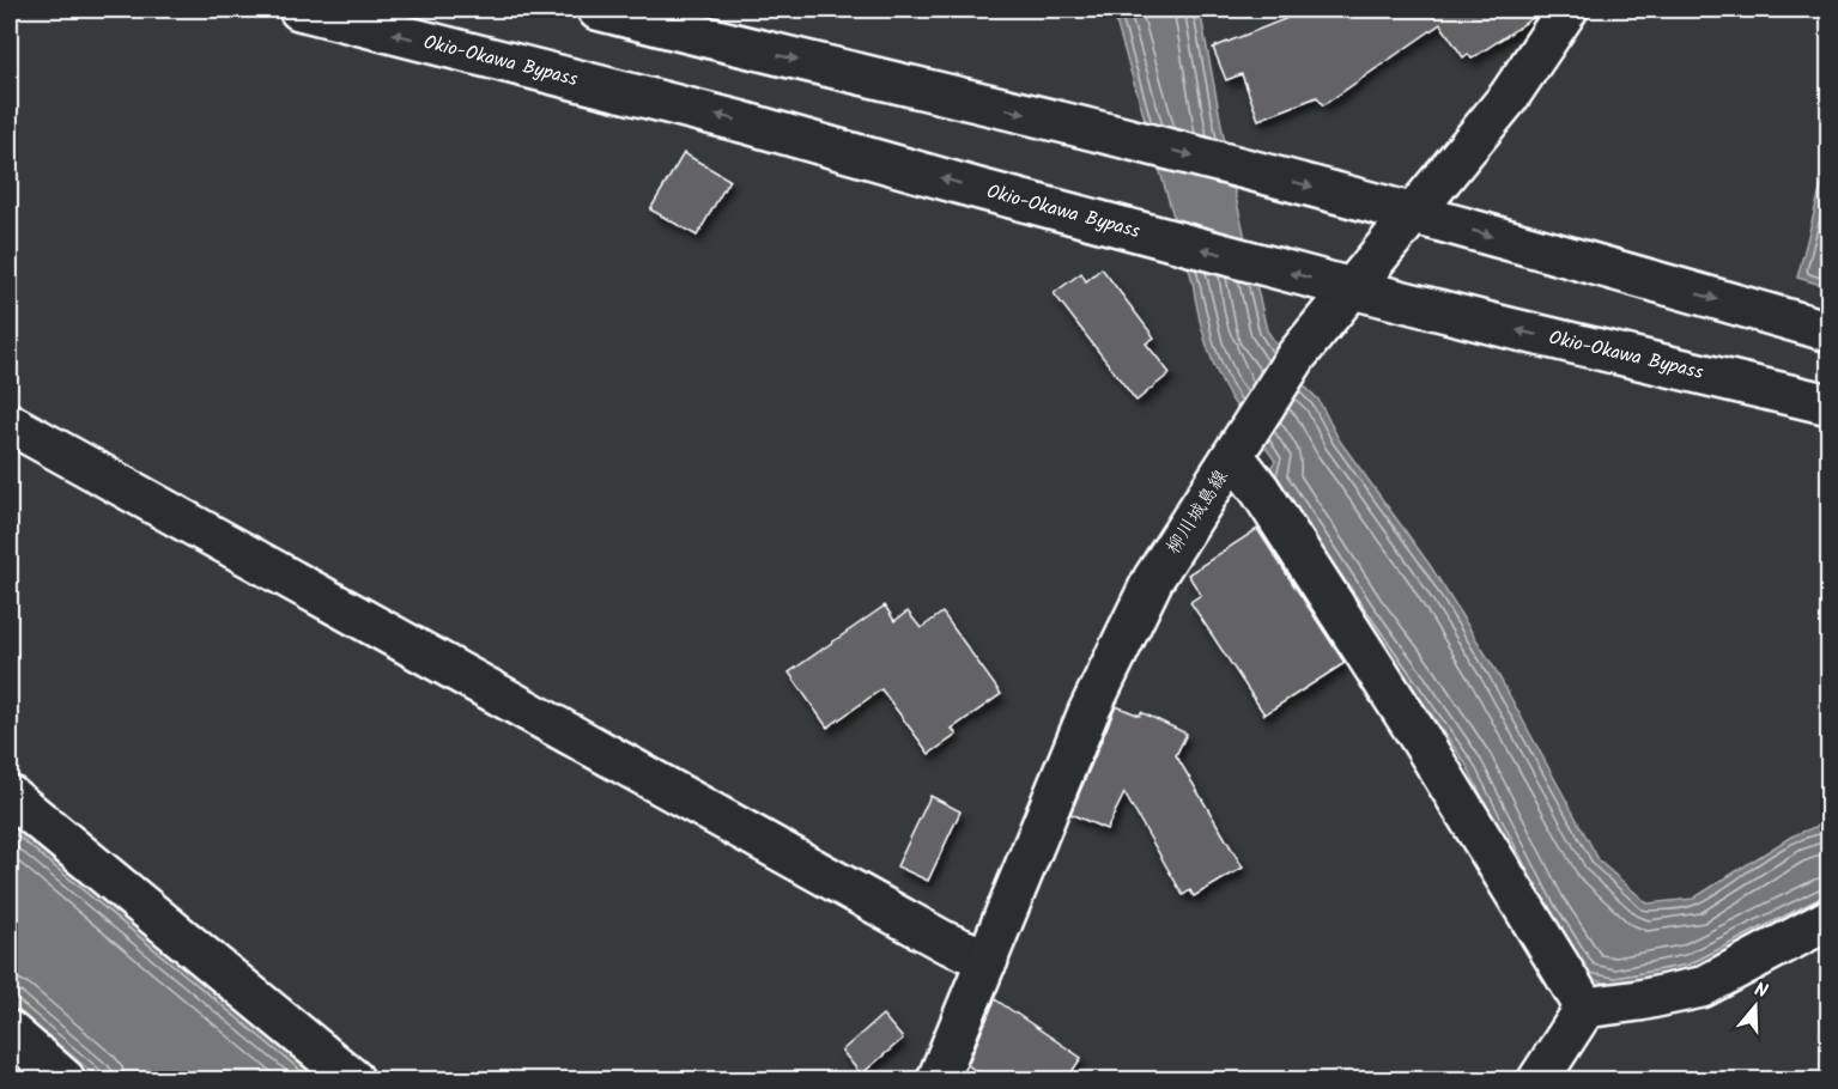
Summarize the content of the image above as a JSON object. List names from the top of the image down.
{
  "streets": {
    "main road": ["Okio-Okawa Bypass", "柳川城島線"]
  },
  "crossings": [
    ["Okio-Okawa Bypass", "柳川城島線"]
  ],
  "north": "top"
}
